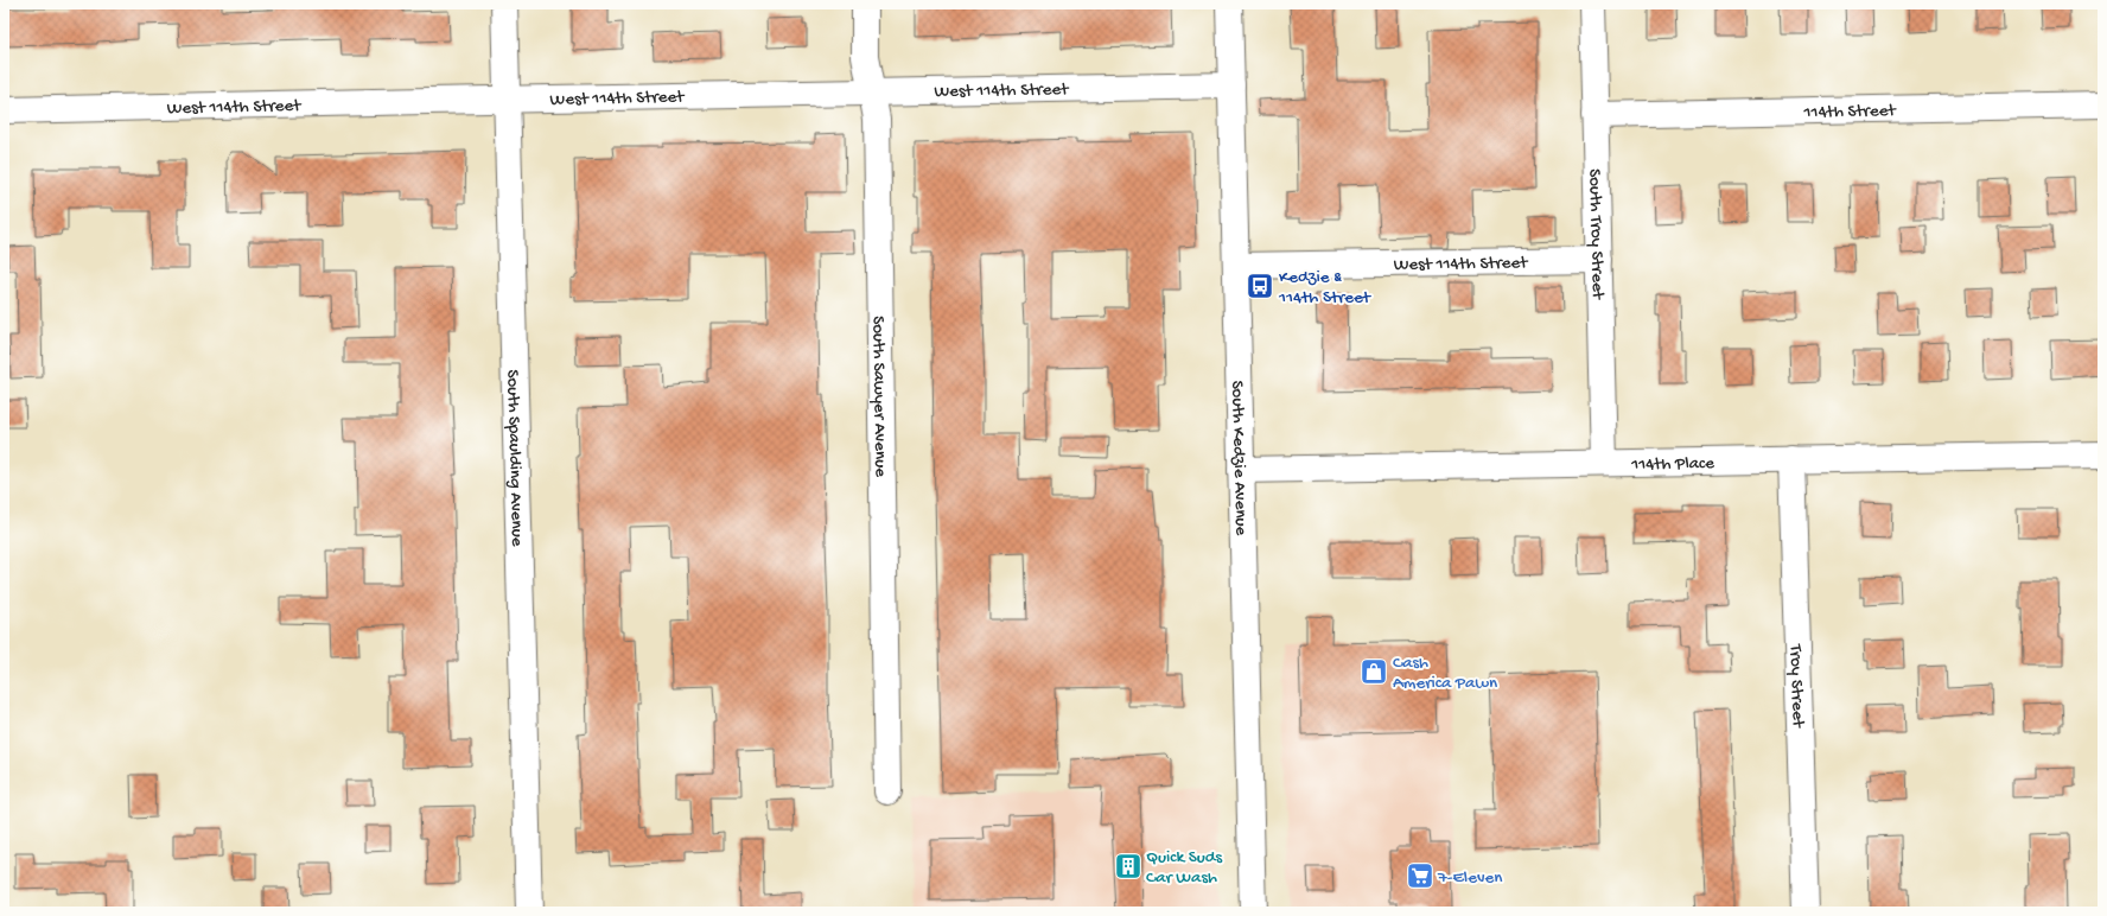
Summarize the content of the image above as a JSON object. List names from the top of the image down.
{
  "streets": {
    "street": [
      "West 114th Street",
      "114th Street",
      "South Troy Street",
      "South Sawyer Avenue",
      "South Spaulding Avenue",
      "South Kedzie Avenue",
      "114th Place",
      "Troy Street"
    ]
  },
  "crossings": [
    ["West 114th Street", "South Troy Street"],
    ["West 114th Street", "South Sawyer Avenue"],
    ["West 114th Street", "South Spaulding Avenue"],
    ["West 114th Street", "South Kedzie Avenue"],
    ["114th Street", "South Troy Street"],
    ["South Troy Street", "114th Place"],
    ["South Kedzie Avenue", "114th Place"],
    ["114th Place", "Troy Street"]
  ],
  "places": {
    "bus stop": ["Kedzie & 114th Street"],
    "shop": ["Cash America Pawn"],
    "building": ["Quick Suds Car Wash"],
    "supermarket": ["7-Eleven"]
  }
}
